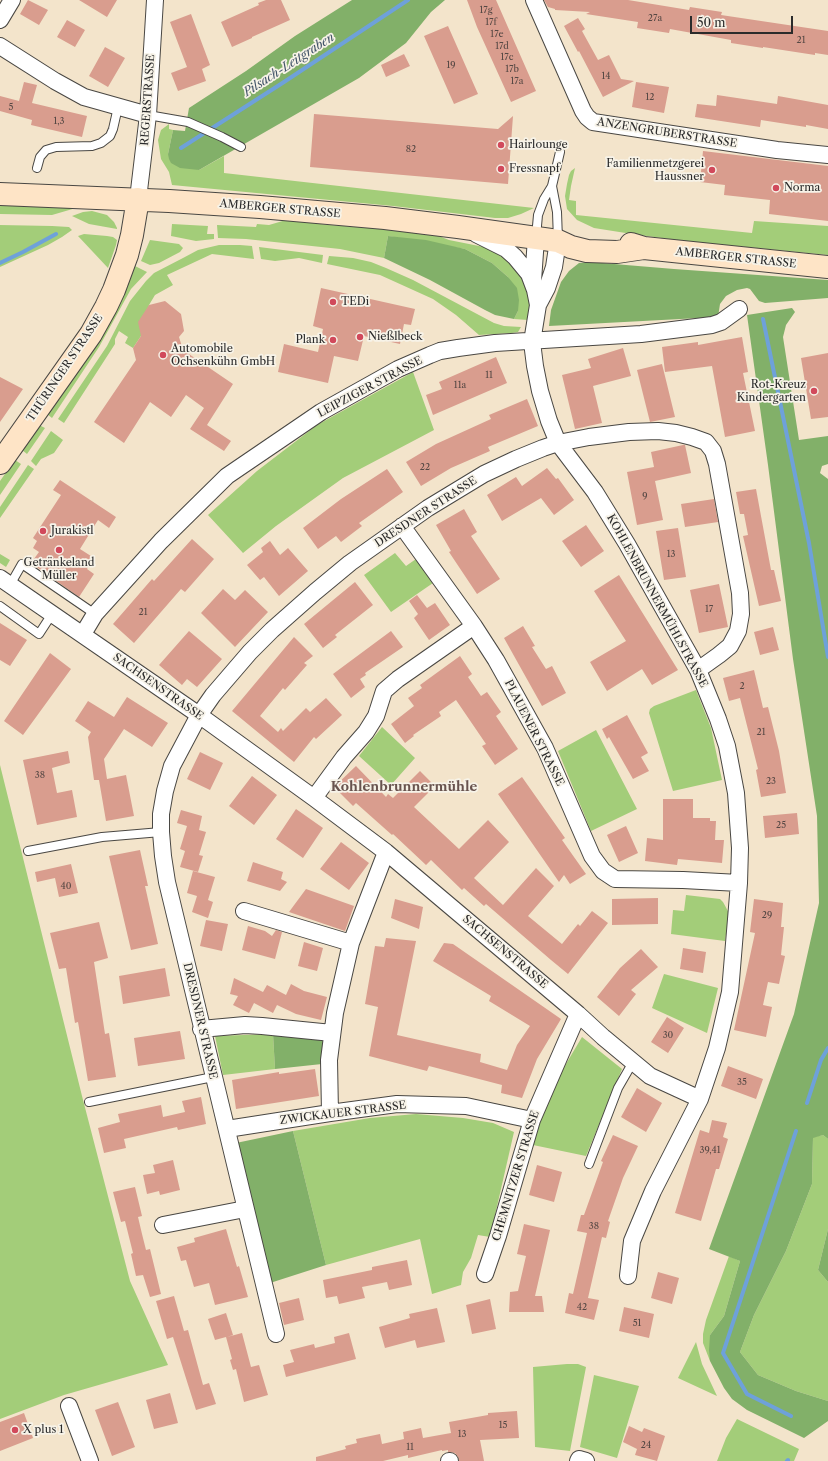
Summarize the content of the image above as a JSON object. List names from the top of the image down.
{
  "streets": {
    "main road": ["AMBERGER STRASSE", "THÜRINGER STRASSE"],
    "street": [
      "REGERSTRASSE",
      "ANZENGRUBERSTRASSE",
      "LEIPZIGER STRASSE",
      "DRESDNER STRASSE",
      "KOHLENBRUNNERMÜHLSTRASSE",
      "SACHSENSTRASSE",
      "PLAUENER STRASSE",
      "ZWICKAUER STRASSE",
      "CHEMNITZER STRASSE"
    ]
  },
  "crossings": [
    ["REGERSTRASSE", "AMBERGER STRASSE"],
    ["REGERSTRASSE", "THÜRINGER STRASSE"],
    ["AMBERGER STRASSE", "THÜRINGER STRASSE"],
    ["AMBERGER STRASSE", "KOHLENBRUNNERMÜHLSTRASSE"],
    ["LEIPZIGER STRASSE", "KOHLENBRUNNERMÜHLSTRASSE"],
    ["LEIPZIGER STRASSE", "SACHSENSTRASSE"],
    ["DRESDNER STRASSE", "KOHLENBRUNNERMÜHLSTRASSE"],
    ["DRESDNER STRASSE", "SACHSENSTRASSE"],
    ["DRESDNER STRASSE", "PLAUENER STRASSE"],
    ["DRESDNER STRASSE", "ZWICKAUER STRASSE"],
    ["KOHLENBRUNNERMÜHLSTRASSE", "SACHSENSTRASSE"],
    ["KOHLENBRUNNERMÜHLSTRASSE", "PLAUENER STRASSE"],
    ["SACHSENSTRASSE", "CHEMNITZER STRASSE"],
    ["ZWICKAUER STRASSE", "CHEMNITZER STRASSE"]
  ],
  "districts": ["Kohlenbrunnermühle"],
  "water": ["Pilsach-Leitgraben"],
  "places": [
    "Hairlounge",
    "Fressnapf",
    "Familienmetzgerei Haussner",
    "Norma",
    "TEDi",
    "Nießlbeck",
    "Plank",
    "Automobile Ochsenkühn GmbH",
    "Rot-Kreuz Kindergarten",
    "Jurakistl",
    "Getränkeland Müller",
    "X plus 1"
  ],
  "house_numbers": [
    "17g",
    "27a",
    "17f",
    "17e",
    "21",
    "17d",
    "17c",
    "19",
    "17b",
    "14",
    "17a",
    "12",
    "5",
    "1,3",
    "82",
    "11",
    "11a",
    "22",
    "9",
    "13",
    "17",
    "21",
    "2",
    "21",
    "38",
    "23",
    "25",
    "40",
    "29",
    "30",
    "35",
    "39,41",
    "38",
    "42",
    "51",
    "15",
    "13",
    "24",
    "11"
  ],
  "scale_bar": "50 m"
}
